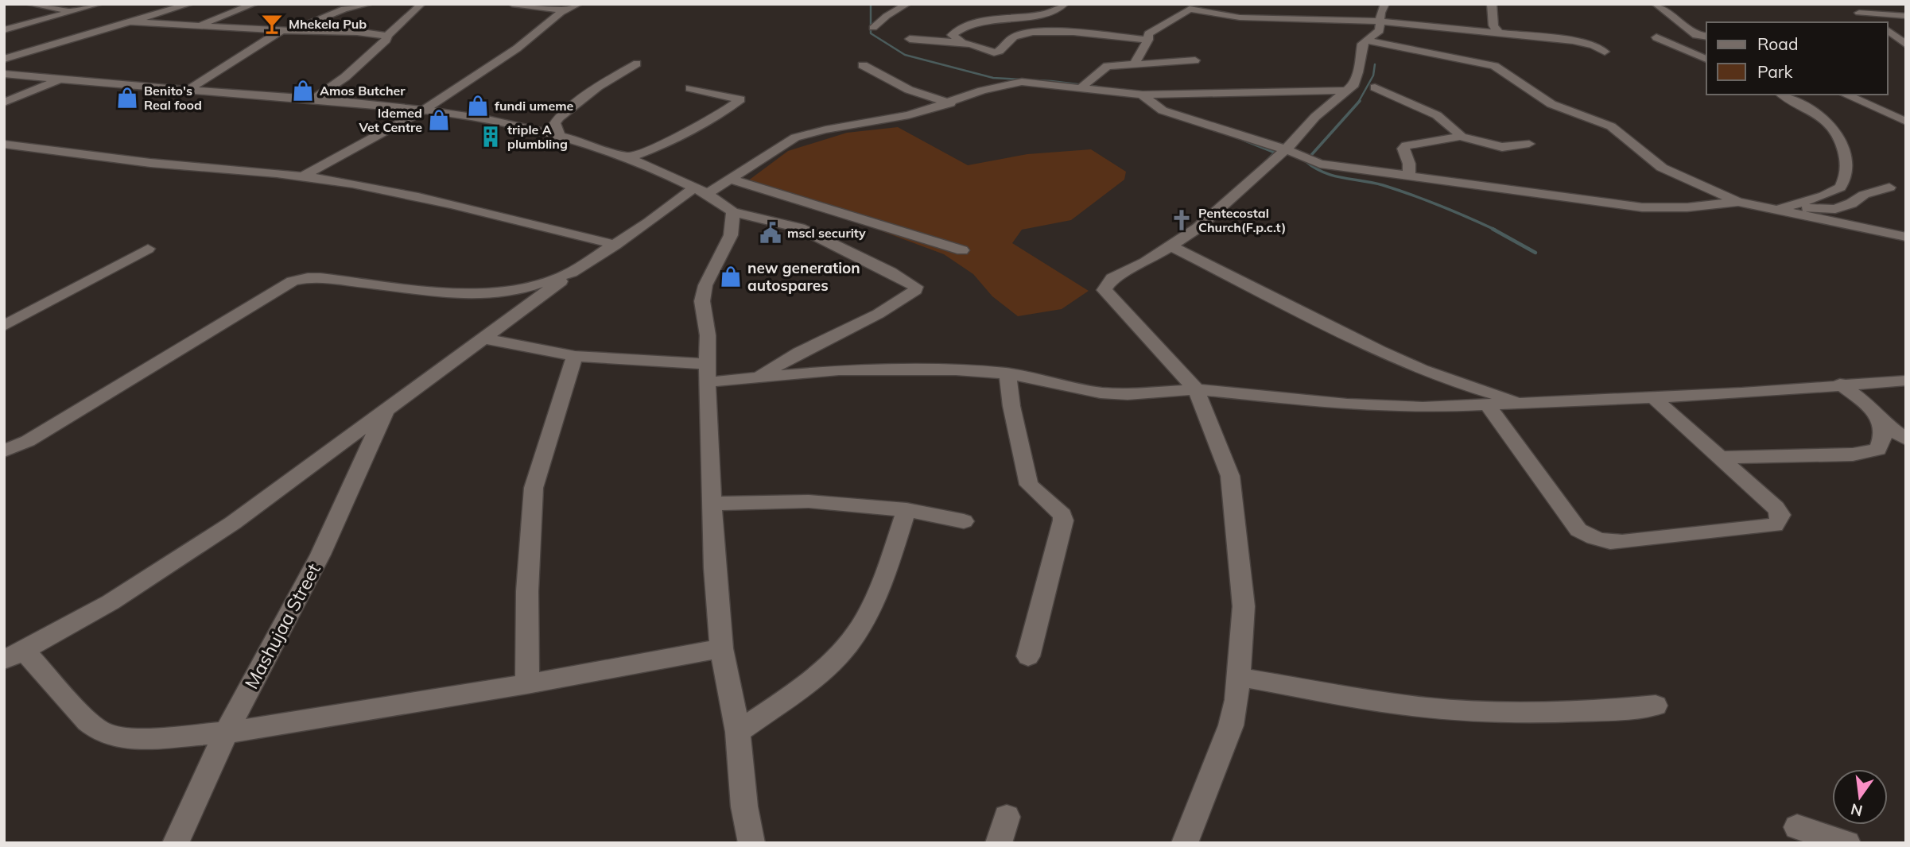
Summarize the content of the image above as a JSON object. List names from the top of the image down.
{
  "streets": {
    "street": ["Mashujaa Street"]
  },
  "places": {
    "bar": ["Mhekela Pub"],
    "shop": [
      "Amos Butcher",
      "Benito's Real food",
      "fundi umeme",
      "Idemed Vet Centre",
      "new generation autospares"
    ],
    "building": ["triple A plumbling"],
    "church": ["Pentecostal Church(F.p.c.t)"],
    "public building": ["mscl security"]
  },
  "legend": ["Road", "Park"],
  "north": "bottom"
}
